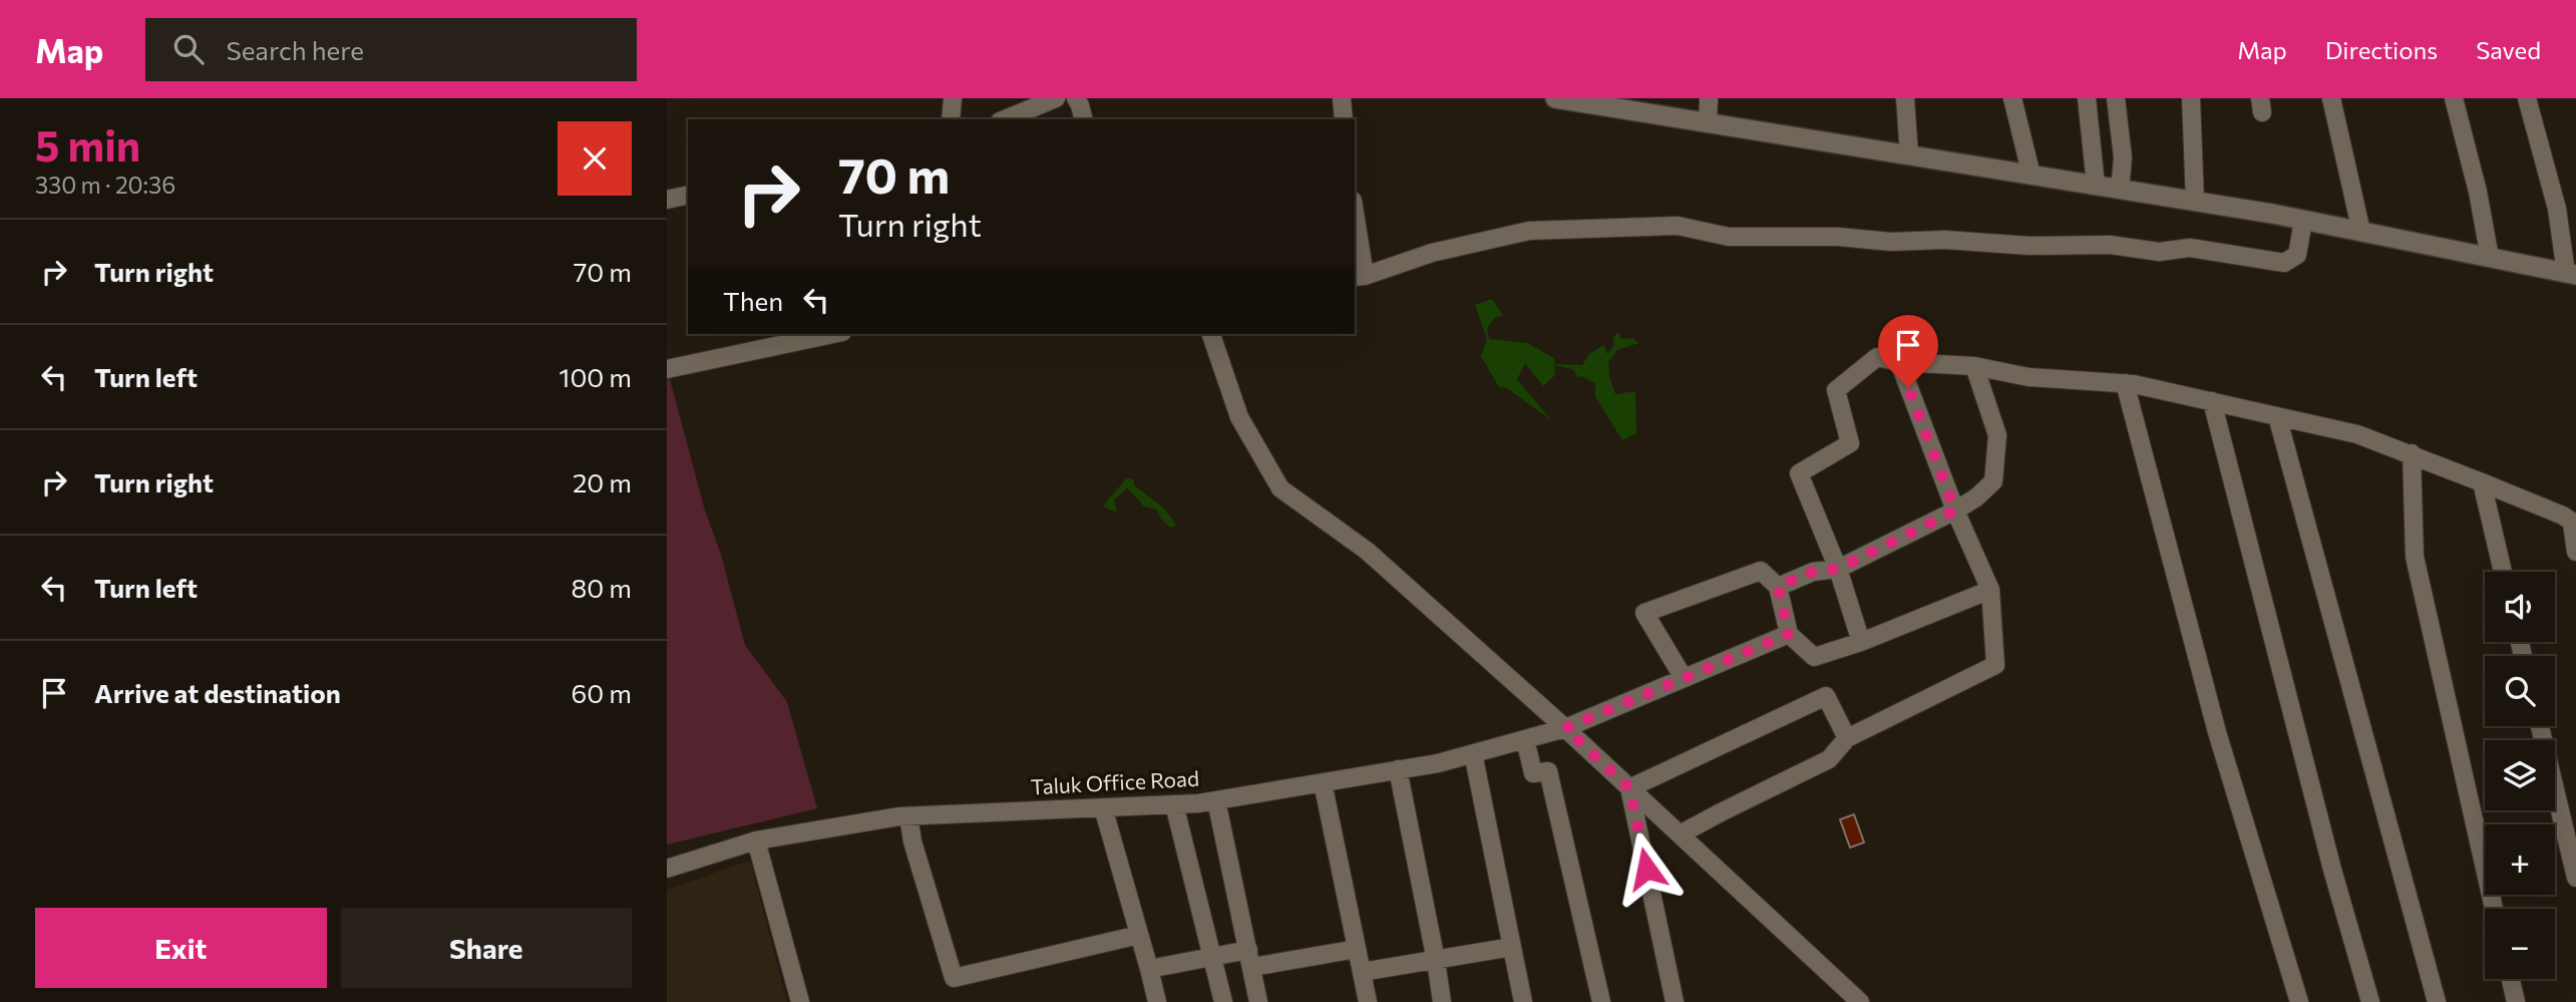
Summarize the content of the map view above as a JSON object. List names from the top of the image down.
{
  "streets": {
    "street": ["Taluk Office Road"]
  },
  "page": {
    "header": "Map",
    "search": "Search here",
    "nav": ["Map", "Directions", "Saved"],
    "heading": ["5 min", "330 m · 20:36"],
    "turn": ["70 m", "Turn right"],
    "list": [
      {
        "name": "Turn right",
        "value": "70 m"
      },
      {
        "name": "Turn left",
        "value": "100 m"
      },
      {
        "name": "Turn right",
        "value": "20 m"
      },
      {
        "name": "Turn left",
        "value": "80 m"
      },
      {
        "name": "Arrive at destination",
        "value": "60 m"
      }
    ],
    "then": "Then",
    "map_buttons": ["+", "−"],
    "buttons": ["Exit", "Share"]
  }
}
